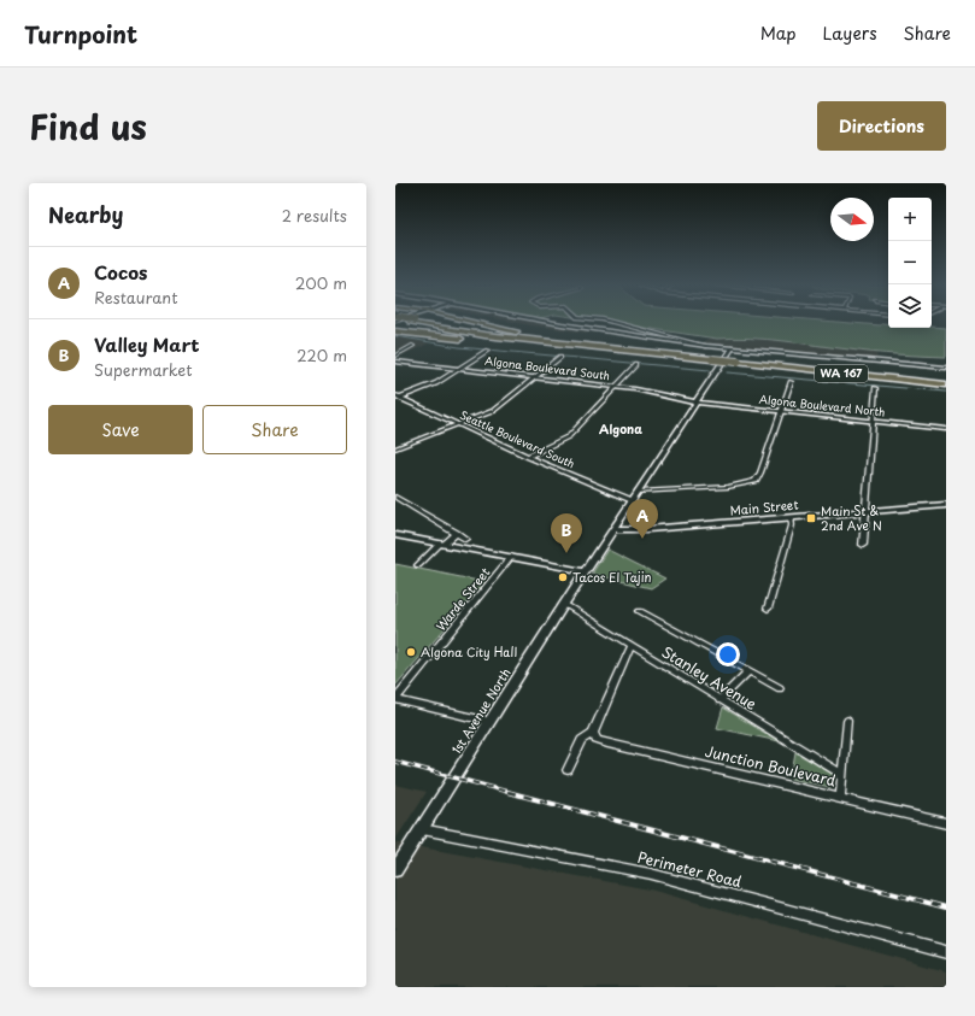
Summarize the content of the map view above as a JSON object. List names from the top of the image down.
{
  "streets": {
    "highway": ["WA 167"],
    "street": [
      "Algona Boulevard South",
      "Algona Boulevard North",
      "Seattle Boulevard South",
      "Main Street",
      "Warde Street",
      "Stanley Avenue",
      "1st Avenue North",
      "Junction Boulevard",
      "Perimeter Road"
    ]
  },
  "crossings": [
    ["Algona Boulevard South", "Algona Boulevard North"],
    ["Algona Boulevard South", "1st Avenue North"],
    ["Algona Boulevard North", "1st Avenue North"],
    ["Seattle Boulevard South", "1st Avenue North"],
    ["Main Street", "1st Avenue North"],
    ["Stanley Avenue", "1st Avenue North"],
    ["1st Avenue North", "Perimeter Road"]
  ],
  "districts": ["Algona"],
  "places": {
    "transit": ["Main St & 2nd Ave N"],
    "other": ["Tacos El Tajin", "Algona City Hall"]
  },
  "north": "right",
  "page": {
    "header": "Turnpoint",
    "nav": ["Map", "Layers", "Share"],
    "title": "Find us",
    "buttons": [
      "Directions",
      ["Save", "Share"]
    ],
    "heading": ["Nearby", "2 results"],
    "map_buttons": ["+", "−"],
    "list": [
      {
        "mark": "A",
        "name": "Cocos",
        "note": "Restaurant",
        "value": "200 m"
      },
      {
        "mark": "B",
        "name": "Valley Mart",
        "note": "Supermarket",
        "value": "220 m"
      }
    ],
    "pins": ["A", "B"]
  }
}
